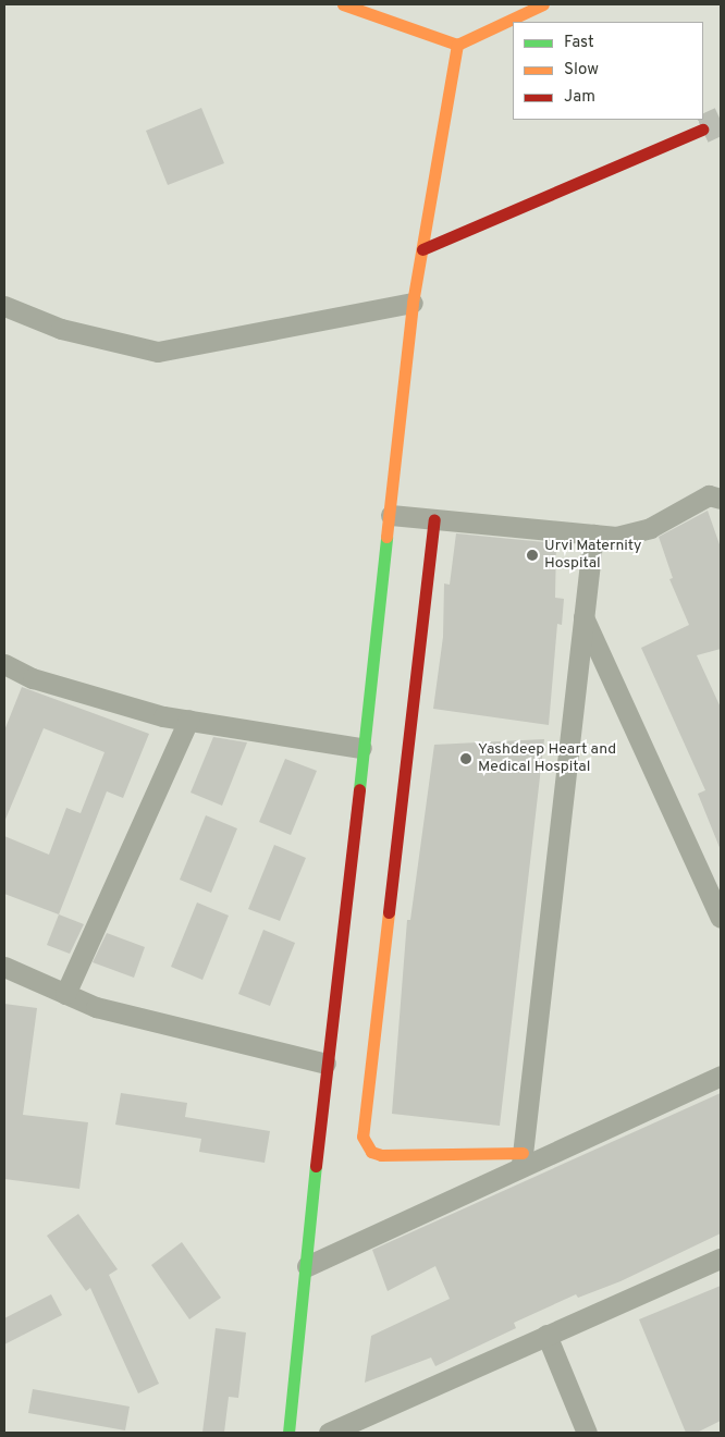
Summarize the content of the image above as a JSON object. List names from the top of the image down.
{
  "places": ["Urvi Maternity Hospital", "Yashdeep Heart and Medical Hospital"],
  "legend": ["Fast", "Slow", "Jam"]
}
